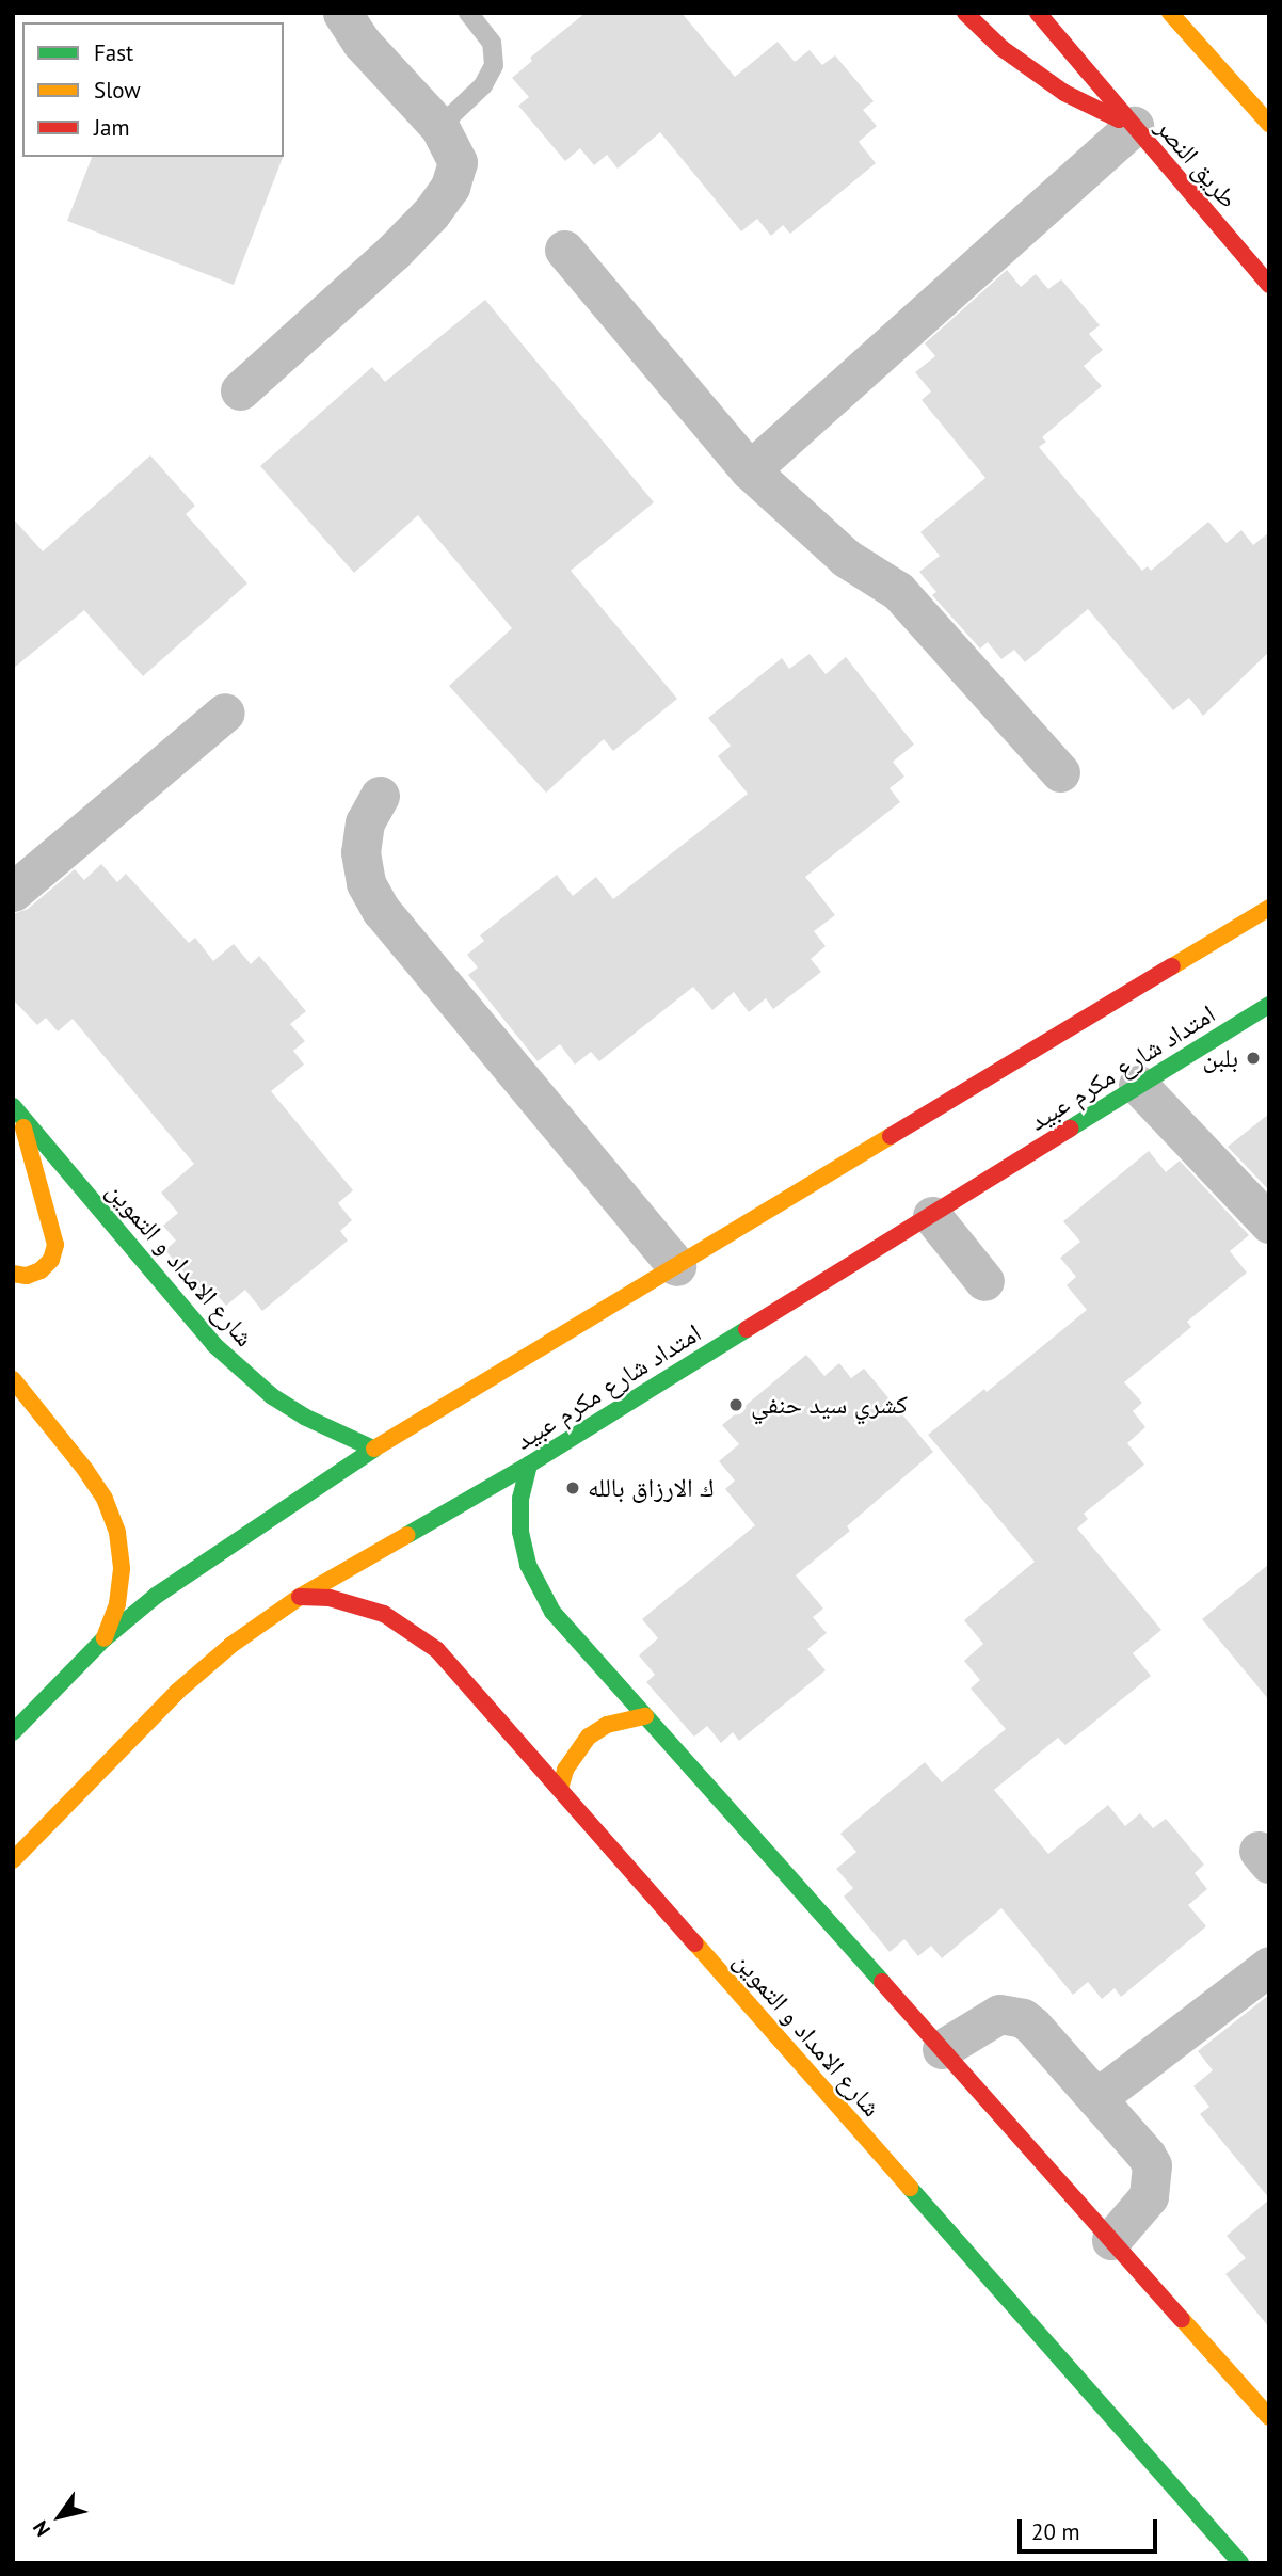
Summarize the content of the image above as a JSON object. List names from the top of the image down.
{
  "streets": {
    "main road": ["طريق النصر", "امتداد شارع مكرم عبيد", "شارع الامداد و التموين"]
  },
  "crossings": [
    ["امتداد شارع مكرم عبيد", "شارع الامداد و التموين"]
  ],
  "places": ["بلبن", "كشري سيد حنفي", "ك الارزاق بالله"],
  "legend": ["Fast", "Slow", "Jam"],
  "scale_bar": "20 m",
  "north": "bottom left"
}
